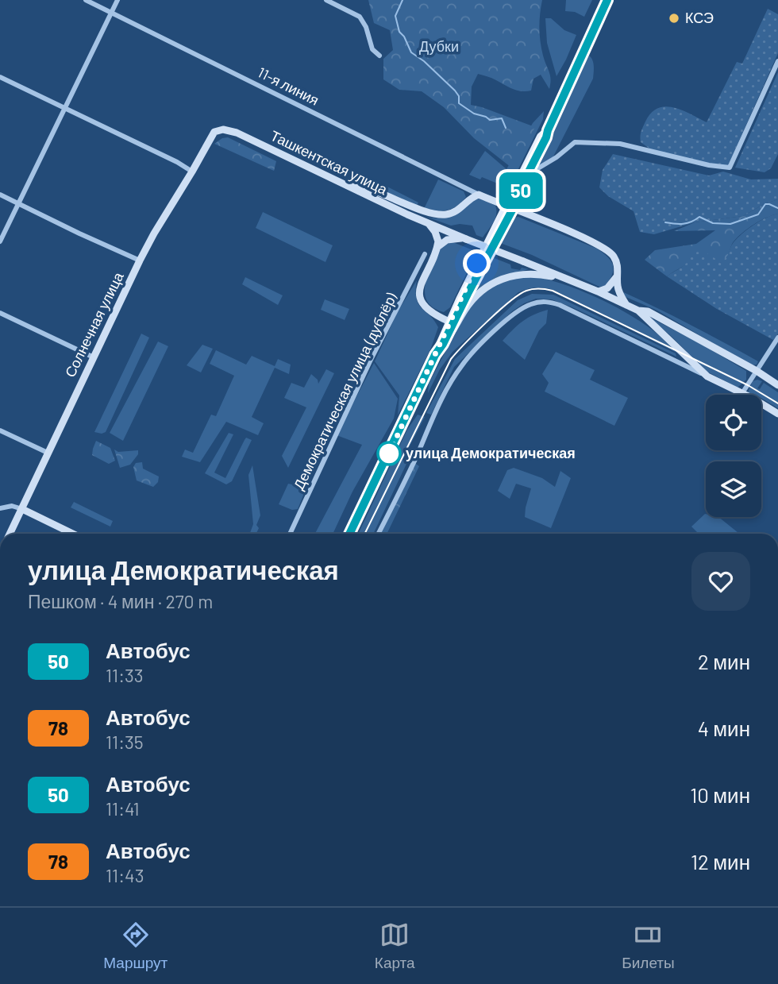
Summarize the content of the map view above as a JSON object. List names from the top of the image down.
{
  "streets": {
    "main road": ["Ташкентская улица", "Солнечная улица"],
    "street": ["11-я линия", "Демократическая улица (дублёр)"]
  },
  "crossings": [
    ["Ташкентская улица", "Солнечная улица"]
  ],
  "parks": ["Дубки"],
  "places": ["КСЭ", "улица Демократическая"],
  "lines": ["bus line 50"],
  "page": {
    "on_map": "50",
    "heading": ["улица Демократическая", "Пешком · 4 мин · 270 m"],
    "list": [
      {
        "mark": "50",
        "name": "Автобус",
        "note": "11:33",
        "value": "2 мин"
      },
      {
        "mark": "78",
        "name": "Автобус",
        "note": "11:35",
        "value": "4 мин"
      },
      {
        "mark": "50",
        "name": "Автобус",
        "note": "11:41",
        "value": "10 мин"
      },
      {
        "mark": "78",
        "name": "Автобус",
        "note": "11:43",
        "value": "12 мин"
      }
    ],
    "tabs": ["Маршрут", "Карта", "Билеты"]
  }
}
